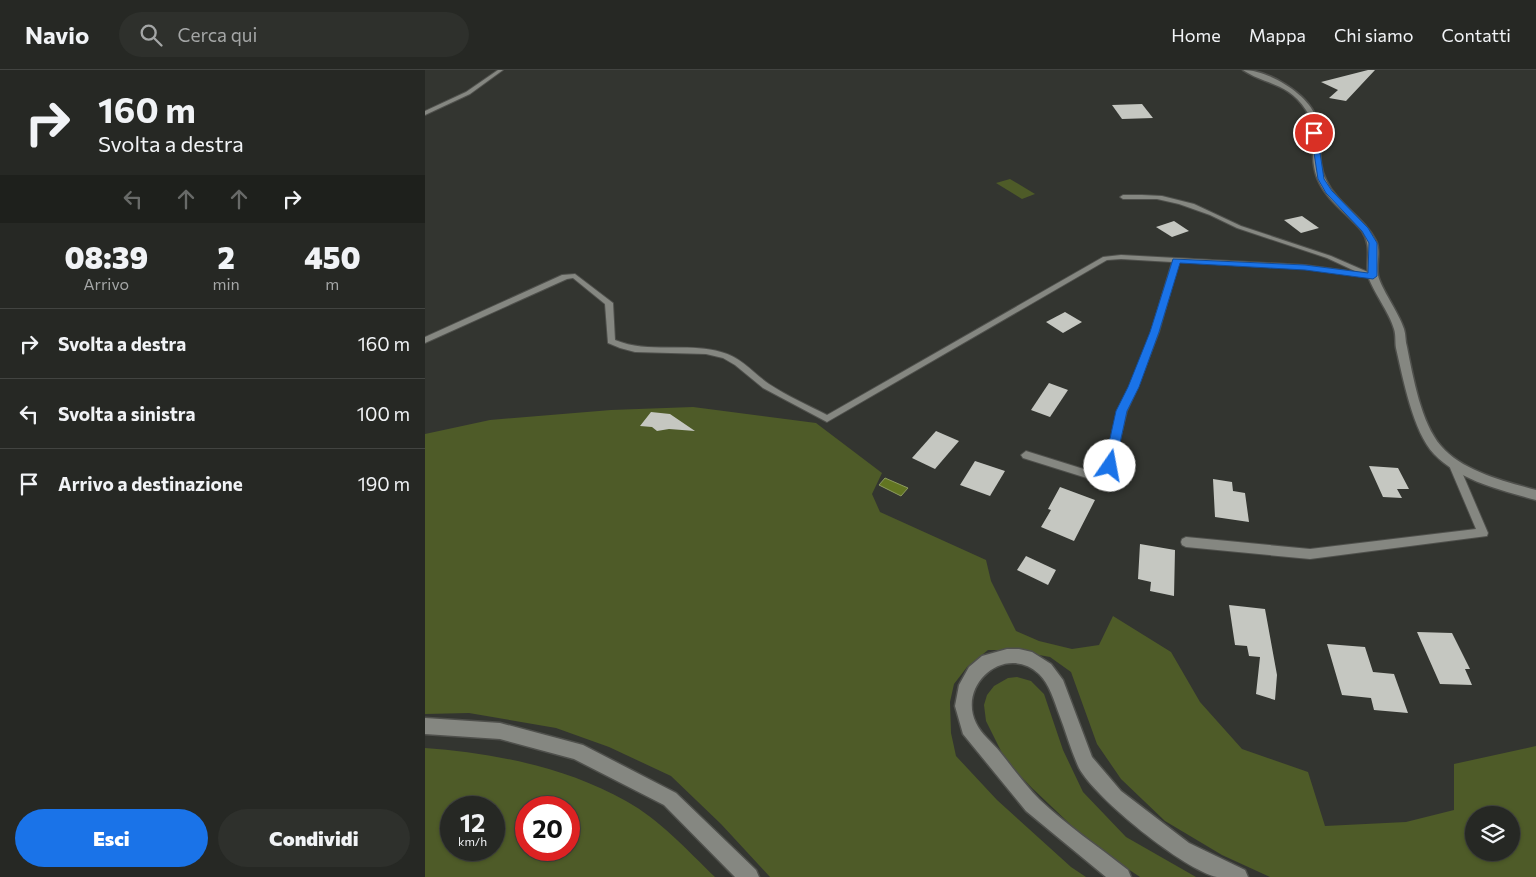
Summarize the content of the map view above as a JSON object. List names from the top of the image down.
{
  "page": {
    "header": "Navio",
    "search": "Cerca qui",
    "nav": [
      "Home",
      "Mappa",
      "Chi siamo",
      "Contatti"
    ],
    "turn": ["160 m", "Svolta a destra"],
    "eta": [
      "08:39",
      "Arrivo",
      "2",
      "min",
      "450",
      "m"
    ],
    "list": [
      {
        "name": "Svolta a destra",
        "value": "160 m"
      },
      {
        "name": "Svolta a sinistra",
        "value": "100 m"
      },
      {
        "name": "Arrivo a destinazione",
        "value": "190 m"
      }
    ],
    "speed": "12 km/h",
    "limit": "20",
    "buttons": ["Esci", "Condividi"]
  }
}
